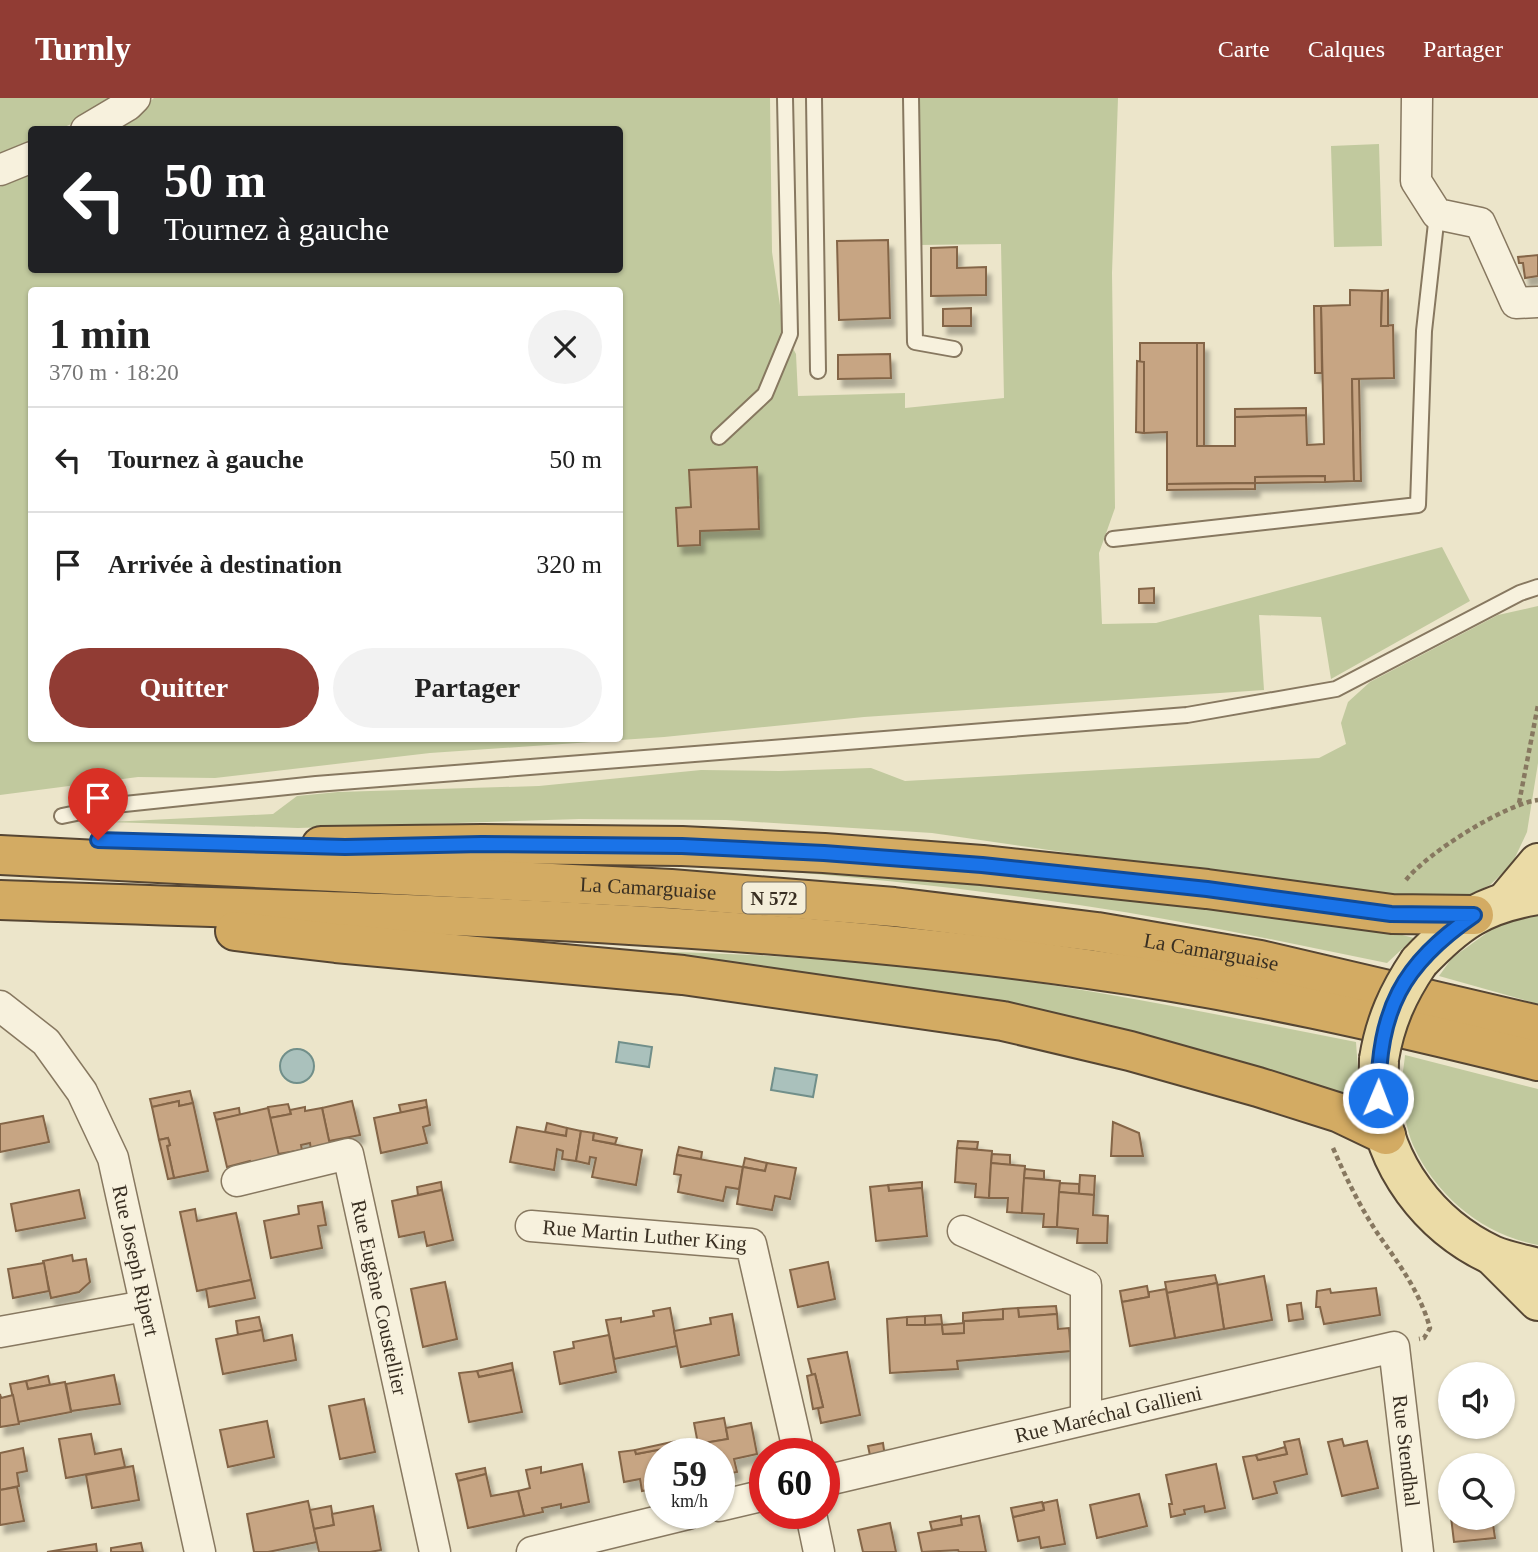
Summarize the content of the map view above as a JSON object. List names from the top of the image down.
{
  "streets": {
    "highway": ["La Camarguaise", "N 572"],
    "street": [
      "Rue Martin Luther King",
      "Rue Joseph Ripert",
      "Rue Eugène Coustellier",
      "Rue Maréchal Gallieni",
      "Rue Stendhal"
    ]
  },
  "crossings": [
    ["Rue Maréchal Gallieni", "Rue Stendhal"]
  ],
  "page": {
    "header": "Turnly",
    "nav": ["Carte", "Calques", "Partager"],
    "turn": ["50 m", "Tournez à gauche"],
    "heading": ["1 min", "370 m · 18:20"],
    "list": [
      {
        "name": "Tournez à gauche",
        "value": "50 m"
      },
      {
        "name": "Arrivée à destination",
        "value": "320 m"
      }
    ],
    "buttons": ["Quitter", "Partager"],
    "speed": "59 km/h",
    "limit": "60"
  }
}
